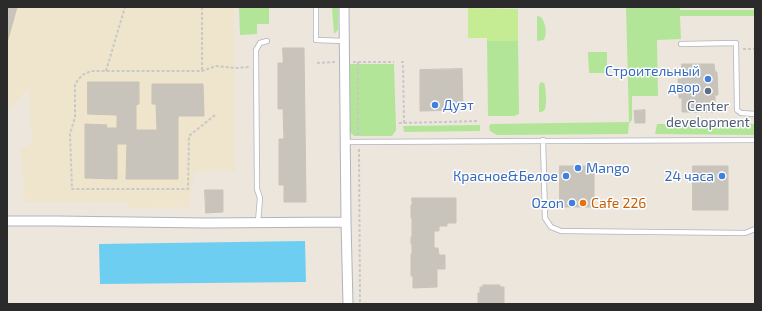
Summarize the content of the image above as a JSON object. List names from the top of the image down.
{
  "places": [
    "Строительный двор",
    "Center development",
    "Дуэт",
    "Mango",
    "Красное&Белое",
    "24 часа",
    "Ozon",
    "Cafe 226"
  ]
}
